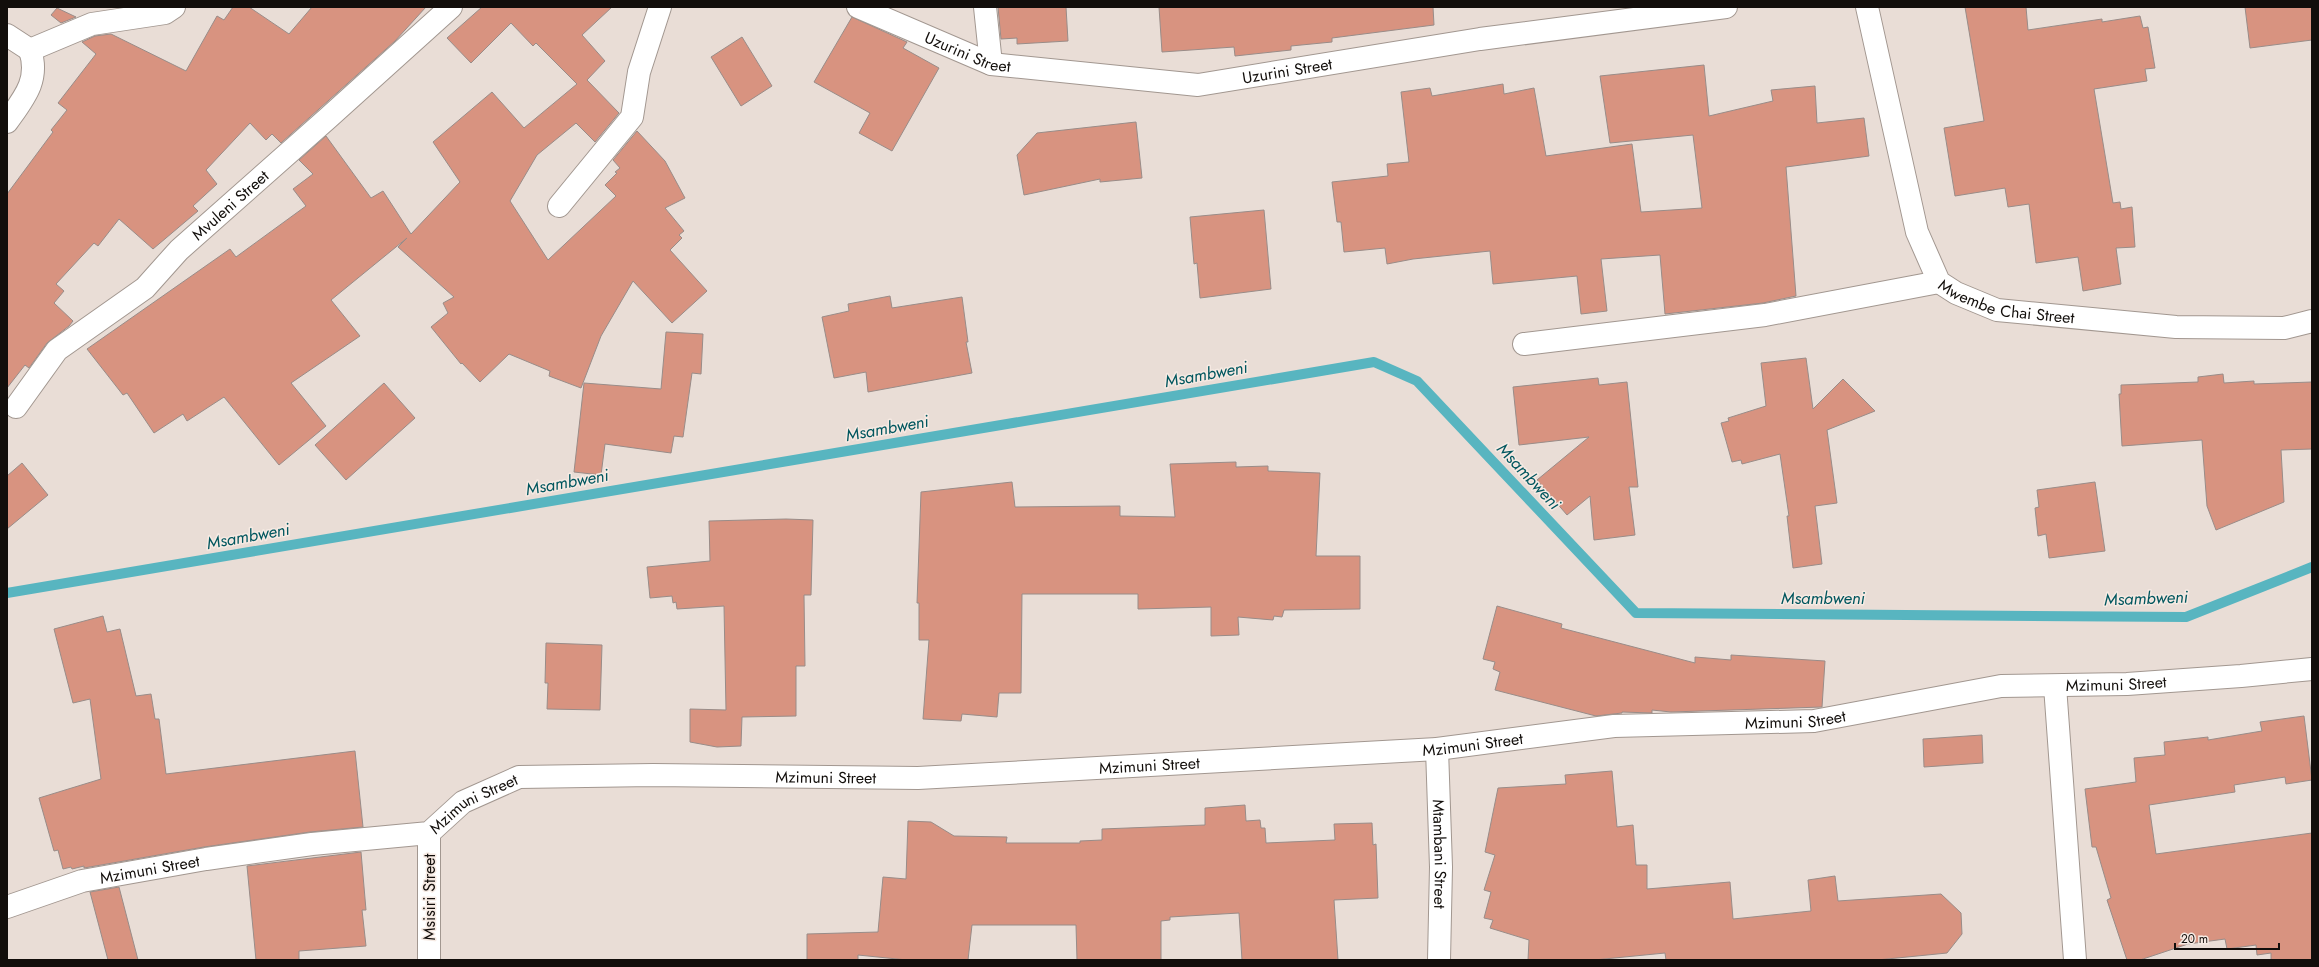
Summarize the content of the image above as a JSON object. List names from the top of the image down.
{
  "streets": {
    "street": [
      "Uzurini Street",
      "Mvuleni Street",
      "Mwembe Chai Street",
      "Mzimuni Street",
      "Mtambani Street",
      "Msisiri Street"
    ]
  },
  "crossings": [
    ["Mzimuni Street", "Mtambani Street"],
    ["Mzimuni Street", "Msisiri Street"]
  ],
  "water": ["Msambweni"],
  "scale_bar": "20 m"
}
